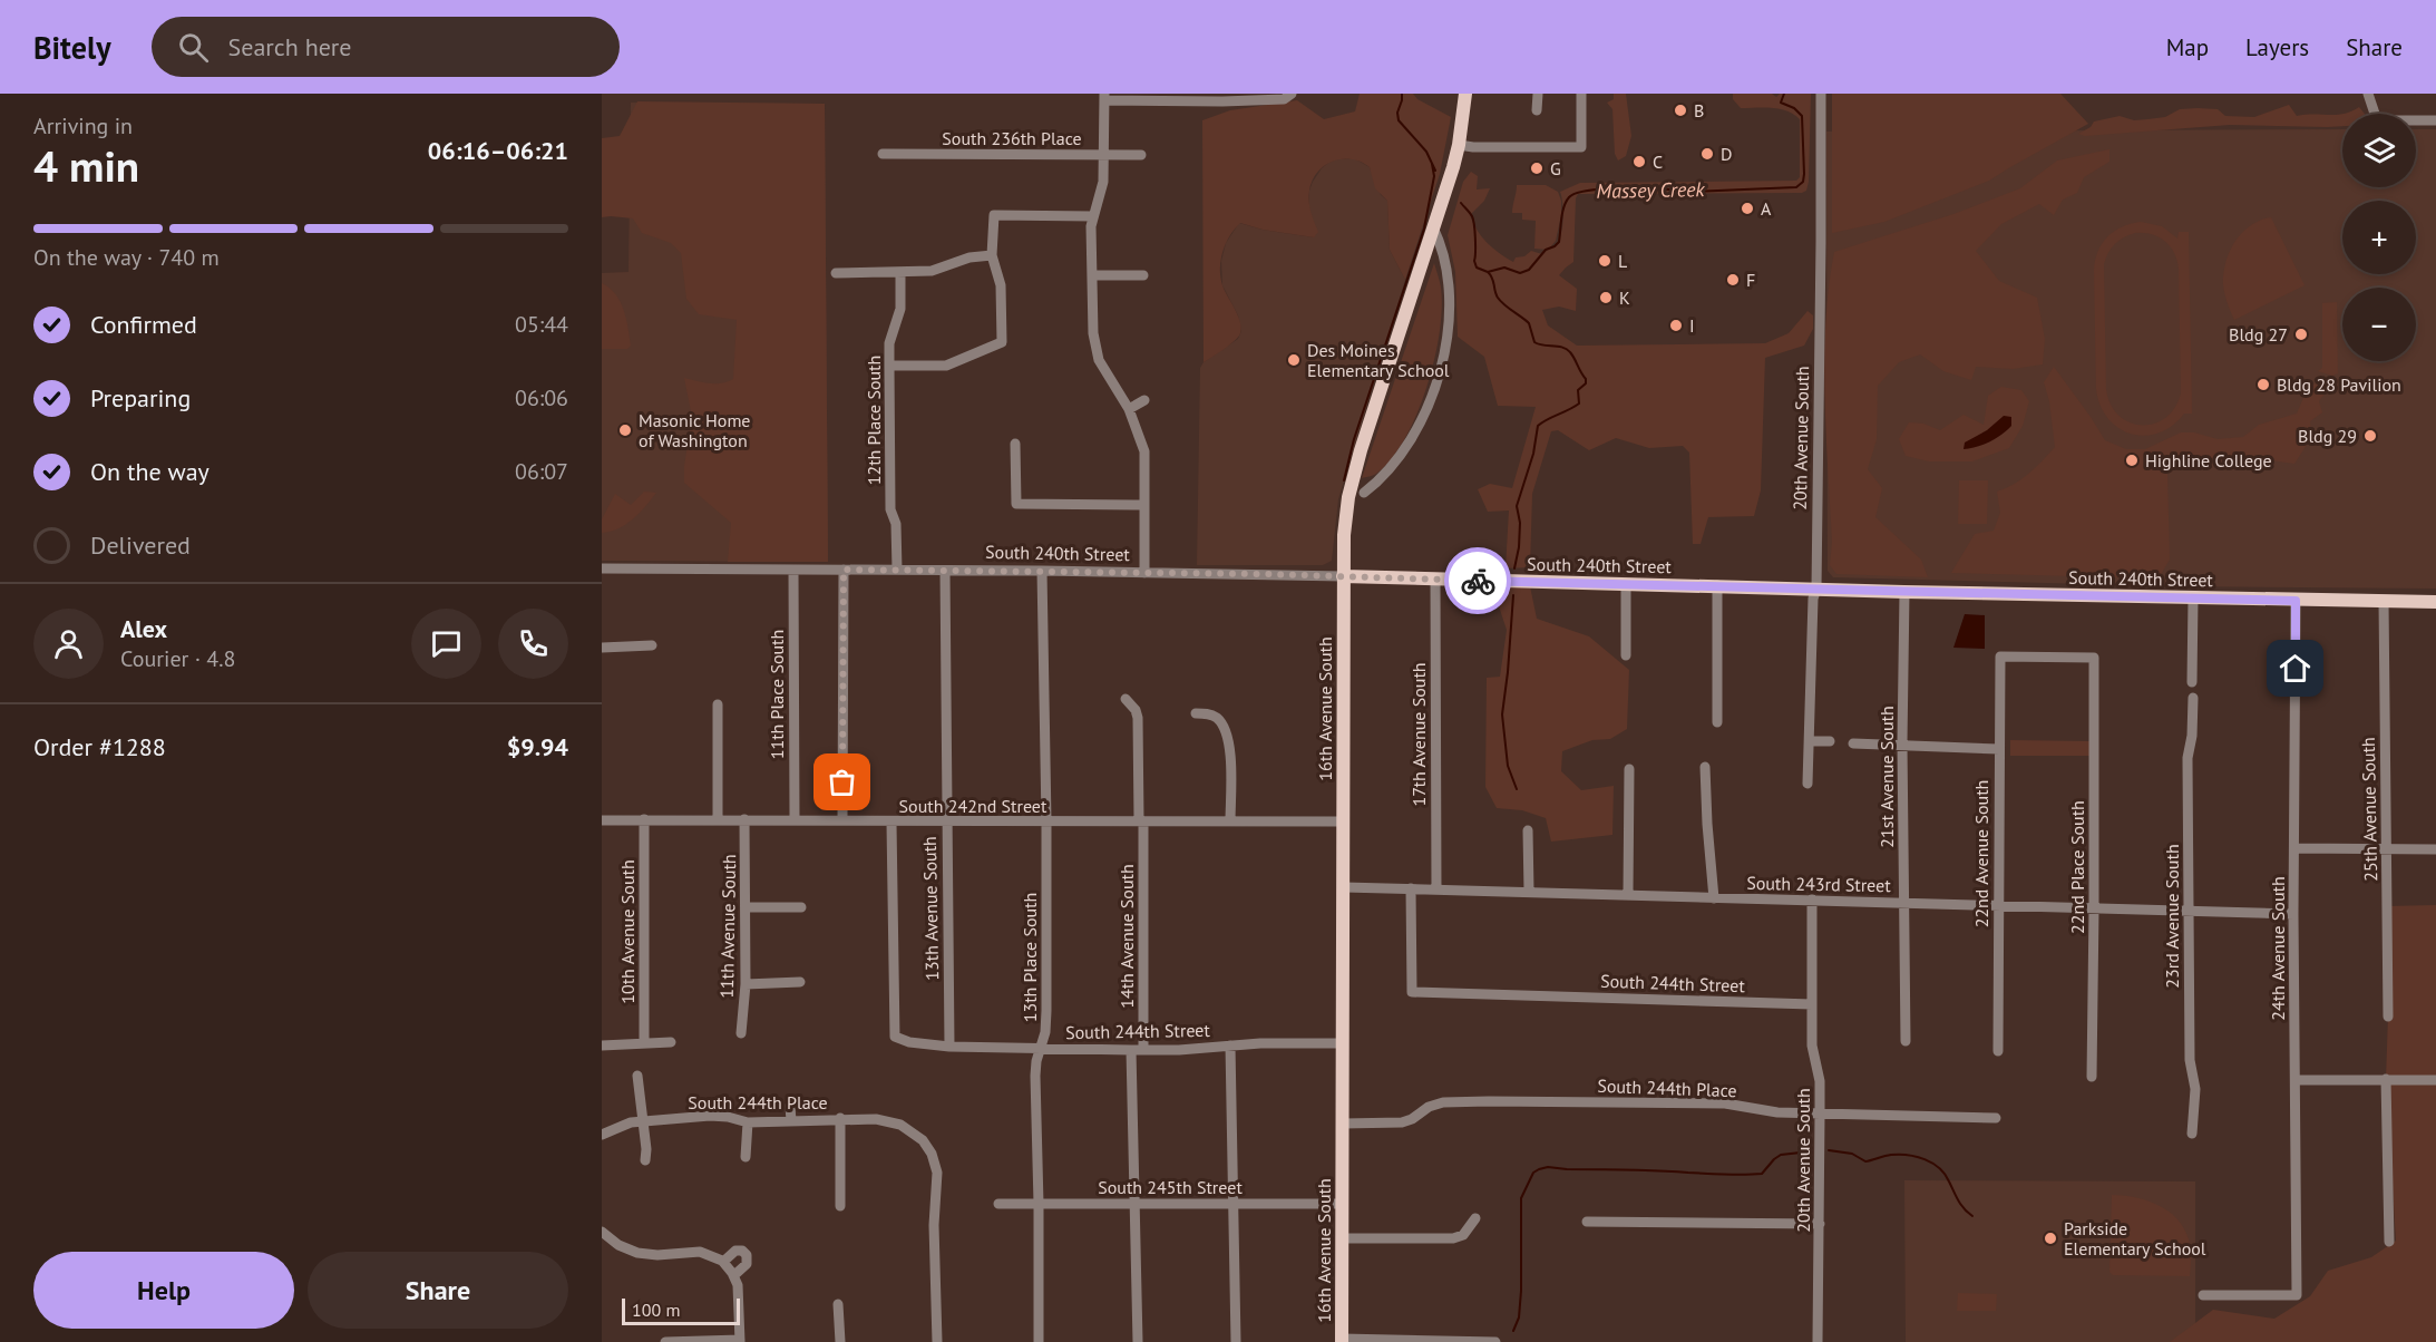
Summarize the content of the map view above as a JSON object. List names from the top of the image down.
{
  "streets": {
    "main road": ["South 240th Street", "16th Avenue South"],
    "street": [
      "South 236th Place",
      "12th Place South",
      "20th Avenue South",
      "11th Place South",
      "17th Avenue South",
      "21st Avenue South",
      "South 242nd Street",
      "25th Avenue South",
      "22nd Avenue South",
      "22nd Place South",
      "South 243rd Street",
      "13th Avenue South",
      "23rd Avenue South",
      "11th Avenue South",
      "10th Avenue South",
      "14th Avenue South",
      "24th Avenue South",
      "13th Place South",
      "South 244th Street",
      "South 244th Place",
      "South 245th Street"
    ]
  },
  "crossings": [
    ["12th Place South", "South 240th Street"],
    ["20th Avenue South", "South 240th Street"],
    ["20th Avenue South", "South 243rd Street"],
    ["20th Avenue South", "South 244th Street"],
    ["20th Avenue South", "South 244th Place"],
    ["South 240th Street", "11th Place South"],
    ["South 240th Street", "16th Avenue South"],
    ["South 240th Street", "17th Avenue South"],
    ["South 240th Street", "21st Avenue South"],
    ["South 240th Street", "25th Avenue South"],
    ["South 240th Street", "13th Avenue South"],
    ["South 240th Street", "24th Avenue South"],
    ["South 240th Street", "13th Place South"],
    ["11th Place South", "South 242nd Street"],
    ["16th Avenue South", "South 242nd Street"],
    ["16th Avenue South", "South 243rd Street"],
    ["16th Avenue South", "South 244th Street"],
    ["16th Avenue South", "South 244th Place"],
    ["16th Avenue South", "South 245th Street"],
    ["17th Avenue South", "South 243rd Street"],
    ["21st Avenue South", "South 243rd Street"],
    ["South 242nd Street", "13th Avenue South"],
    ["South 242nd Street", "11th Avenue South"],
    ["South 242nd Street", "10th Avenue South"],
    ["South 242nd Street", "14th Avenue South"],
    ["South 242nd Street", "13th Place South"],
    ["South 242nd Street", "South 244th Street"],
    ["22nd Avenue South", "22nd Place South"],
    ["22nd Avenue South", "South 243rd Street"],
    ["22nd Place South", "South 243rd Street"],
    ["South 243rd Street", "23rd Avenue South"],
    ["South 243rd Street", "24th Avenue South"],
    ["South 243rd Street", "South 244th Street"],
    ["13th Avenue South", "South 244th Street"],
    ["14th Avenue South", "South 244th Street"],
    ["13th Place South", "South 244th Street"],
    ["13th Place South", "South 245th Street"]
  ],
  "water": ["Massey Creek"],
  "places": [
    "B",
    "D",
    "C",
    "G",
    "A",
    "L",
    "F",
    "K",
    "I",
    "Bldg 27",
    "Des Moines Elementary School",
    "Bldg 28 Pavilion",
    "Masonic Home of Washington",
    "Bldg 29",
    "Highline College",
    "Parkside Elementary School"
  ],
  "scale_bar": "100 m",
  "page": {
    "header": "Bitely",
    "search": "Search here",
    "nav": ["Map", "Layers", "Share"],
    "heading": ["4 min", "Arriving in", "06:16–06:21"],
    "panel": [
      "Alex",
      "Courier · 4.8",
      "Order #1288",
      "$9.94"
    ],
    "map_buttons": ["+", "−"],
    "bar": "On the way · 740 m",
    "list": [
      ["Confirmed", "05:44"],
      ["Preparing", "06:06"],
      ["On the way", "06:07"],
      "Delivered"
    ],
    "buttons": ["Help", "Share"],
    "scale": "100 m"
  }
}
